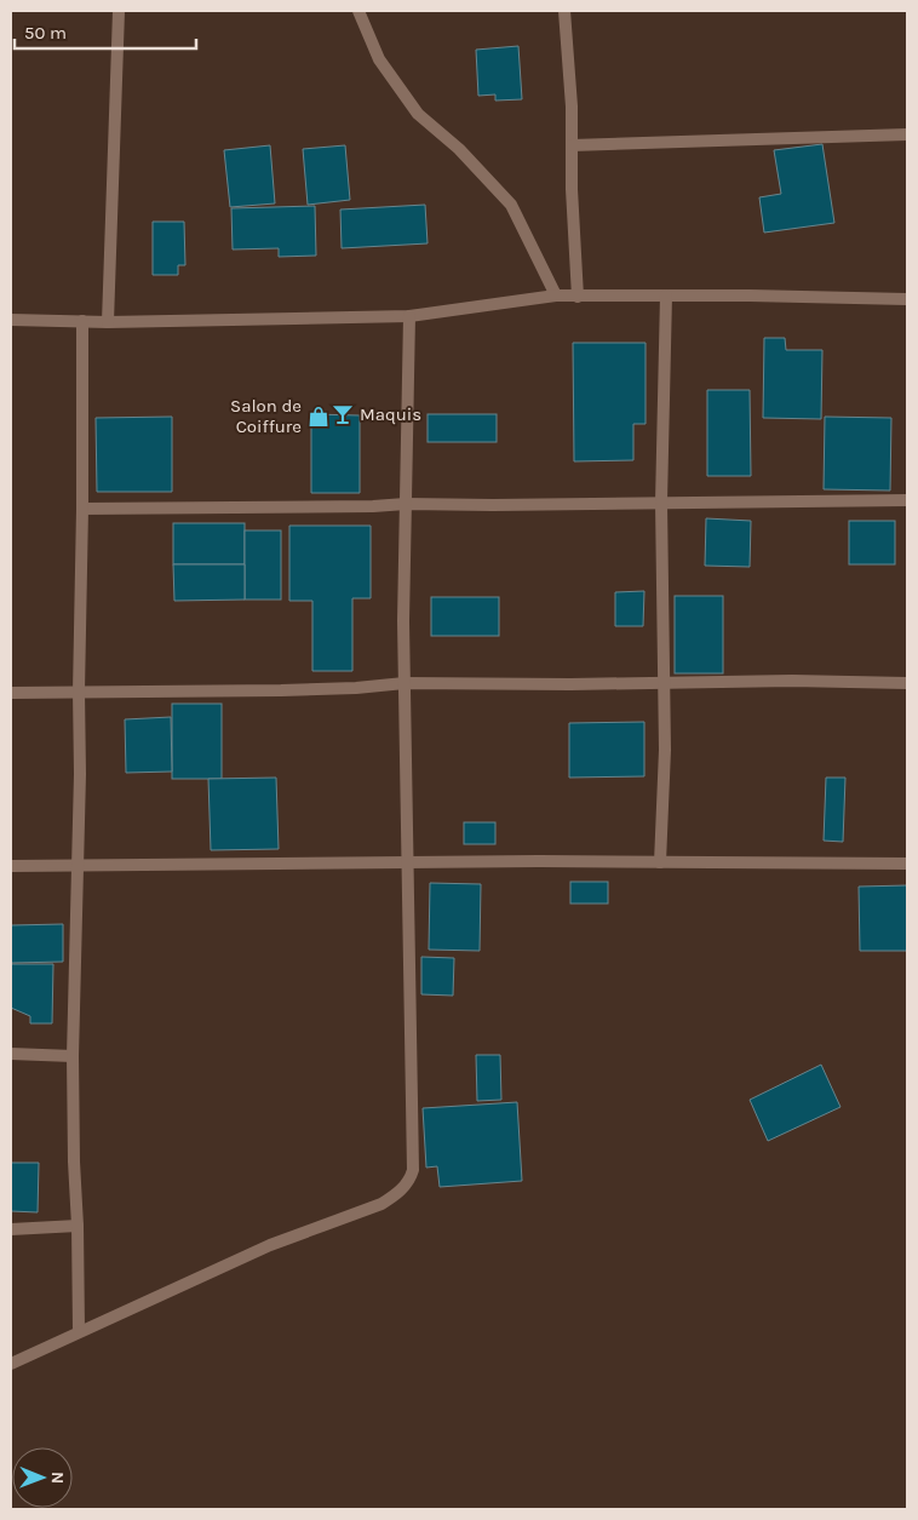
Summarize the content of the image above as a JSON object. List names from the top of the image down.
{
  "places": {
    "bar": ["Maquis"],
    "shop": ["Salon de Coiffure"]
  },
  "scale_bar": "50 m",
  "north": "right"
}
